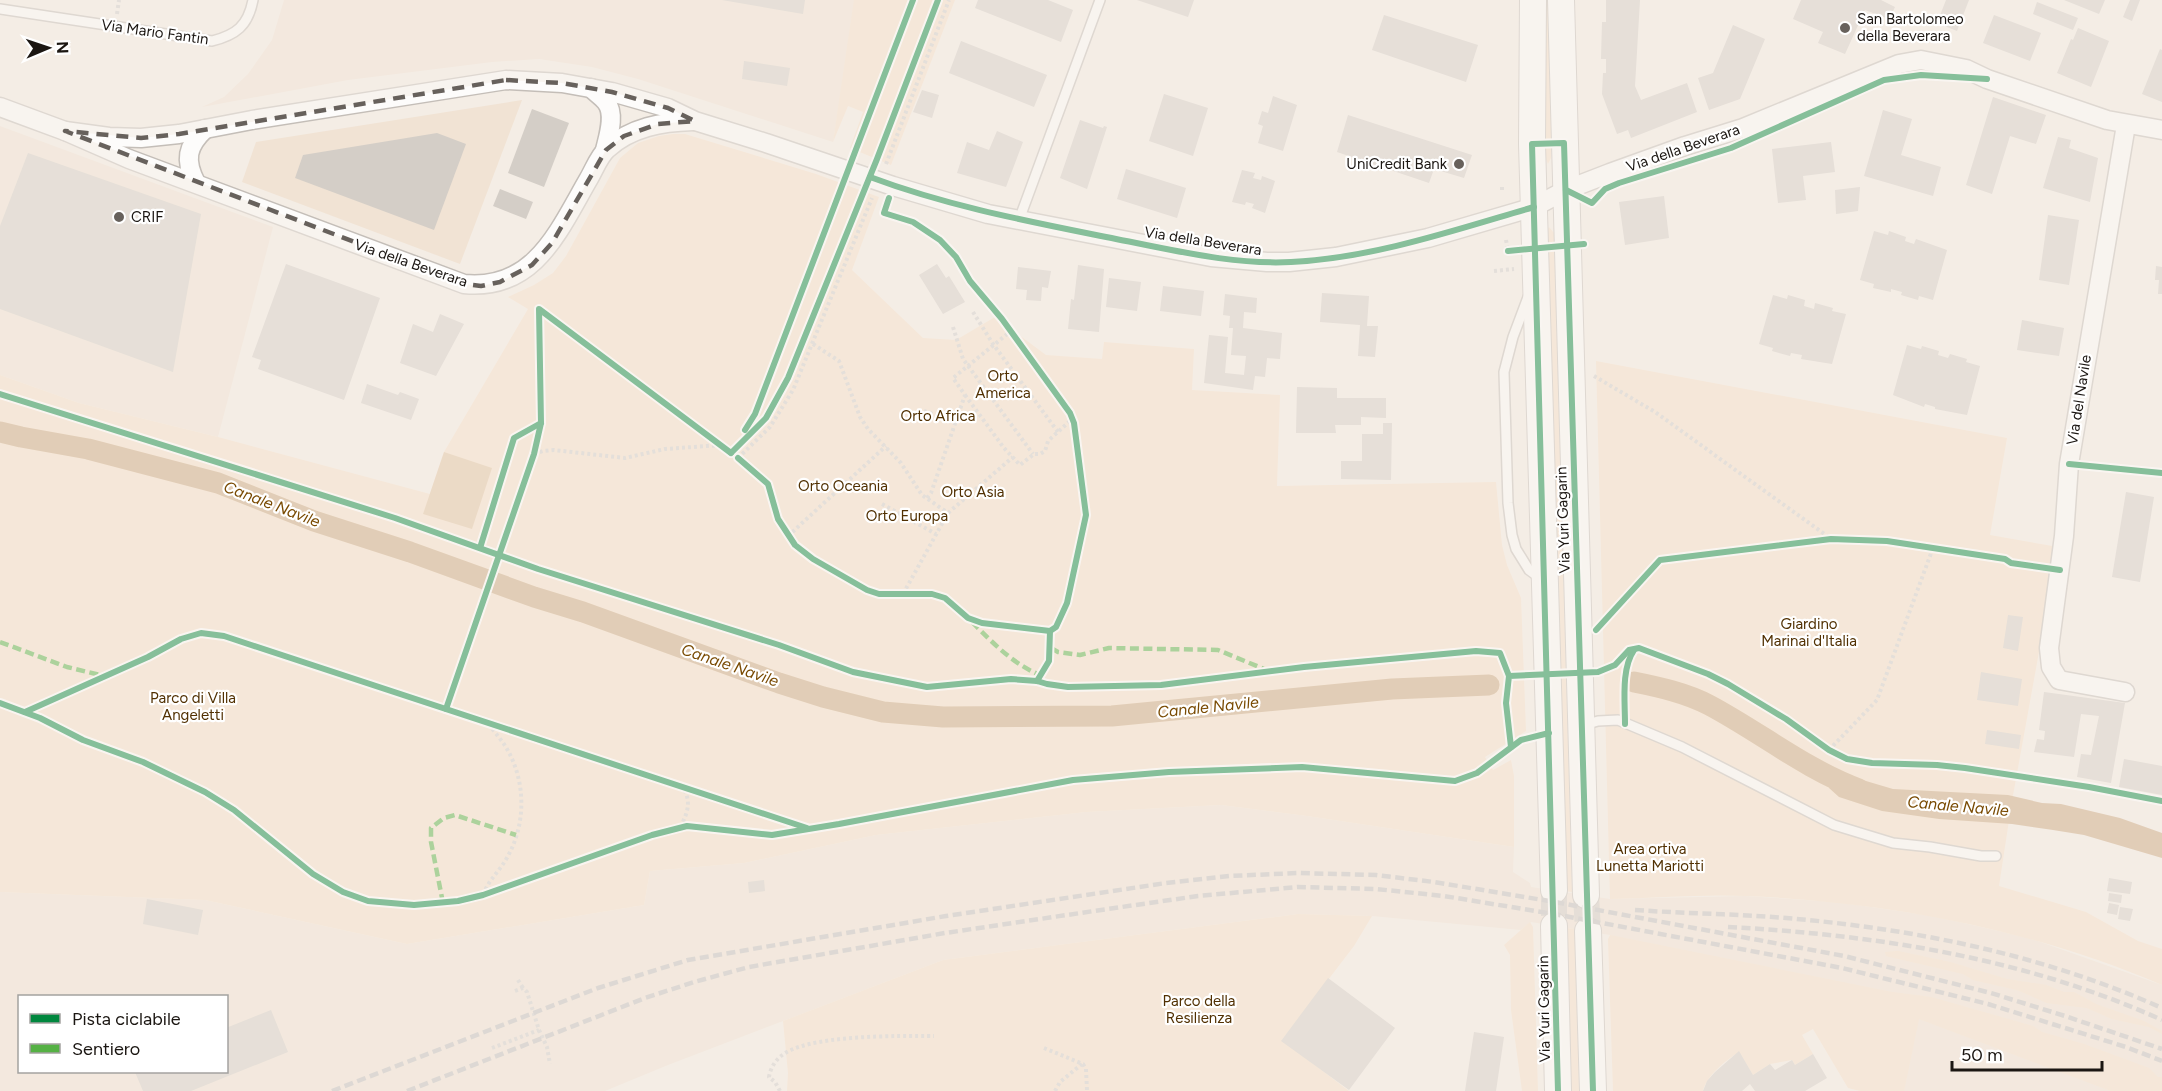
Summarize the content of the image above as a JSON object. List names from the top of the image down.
{
  "streets": {
    "main road": ["Via Yuri Gagarin"],
    "street": ["Via della Beverara", "Via del Navile"],
    "lane": ["Via Mario Fantin"]
  },
  "crossings": [
    ["Via della Beverara", "Via del Navile"],
    ["Via della Beverara", "Via Yuri Gagarin"]
  ],
  "water": ["Canale Navile"],
  "parks": [
    "Orto America",
    "Orto Africa",
    "Orto Oceania",
    "Orto Asia",
    "Orto Europa",
    "Giardino Marinai d'Italia",
    "Parco di Villa Angeletti",
    "Area ortiva Lunetta Mariotti",
    "Parco della Resilienza"
  ],
  "places": ["San Bartolomeo della Beverara", "UniCredit Bank", "CRIF"],
  "legend": ["Pista ciclabile", "Sentiero"],
  "scale_bar": "50 m",
  "north": "right"
}
